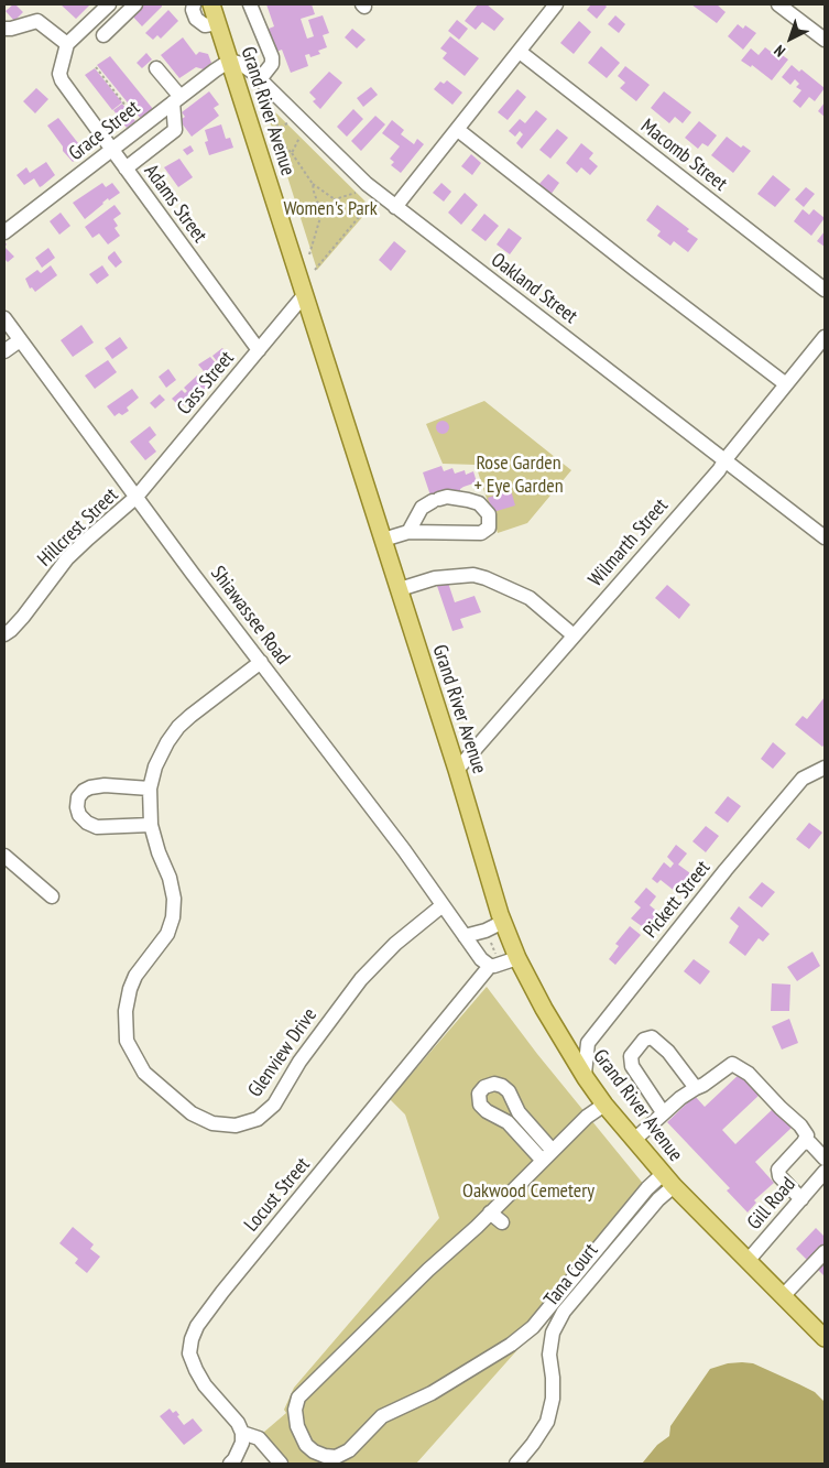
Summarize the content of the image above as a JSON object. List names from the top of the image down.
{
  "streets": {
    "main road": ["Grand River Avenue"],
    "street": [
      "Grace Street",
      "Macomb Street",
      "Adams Street",
      "Oakland Street",
      "Cass Street",
      "Hillcrest Street",
      "Wilmarth Street",
      "Shiawassee Road",
      "Pickett Street",
      "Glenview Drive",
      "Locust Street",
      "Gill Road",
      "Tana Court"
    ]
  },
  "crossings": [
    ["Grand River Avenue", "Grace Street"],
    ["Grand River Avenue", "Oakland Street"],
    ["Grand River Avenue", "Cass Street"],
    ["Grand River Avenue", "Wilmarth Street"],
    ["Grand River Avenue", "Pickett Street"],
    ["Grand River Avenue", "Gill Road"],
    ["Grand River Avenue", "Tana Court"],
    ["Grace Street", "Adams Street"],
    ["Grace Street", "Oakland Street"],
    ["Adams Street", "Cass Street"],
    ["Oakland Street", "Wilmarth Street"],
    ["Cass Street", "Hillcrest Street"],
    ["Cass Street", "Shiawassee Road"],
    ["Hillcrest Street", "Shiawassee Road"],
    ["Shiawassee Road", "Glenview Drive"],
    ["Shiawassee Road", "Locust Street"]
  ],
  "parks": ["Women's Park", "Rose Garden + Eye Garden", "Oakwood Cemetery"],
  "north": "bottom left"
}
